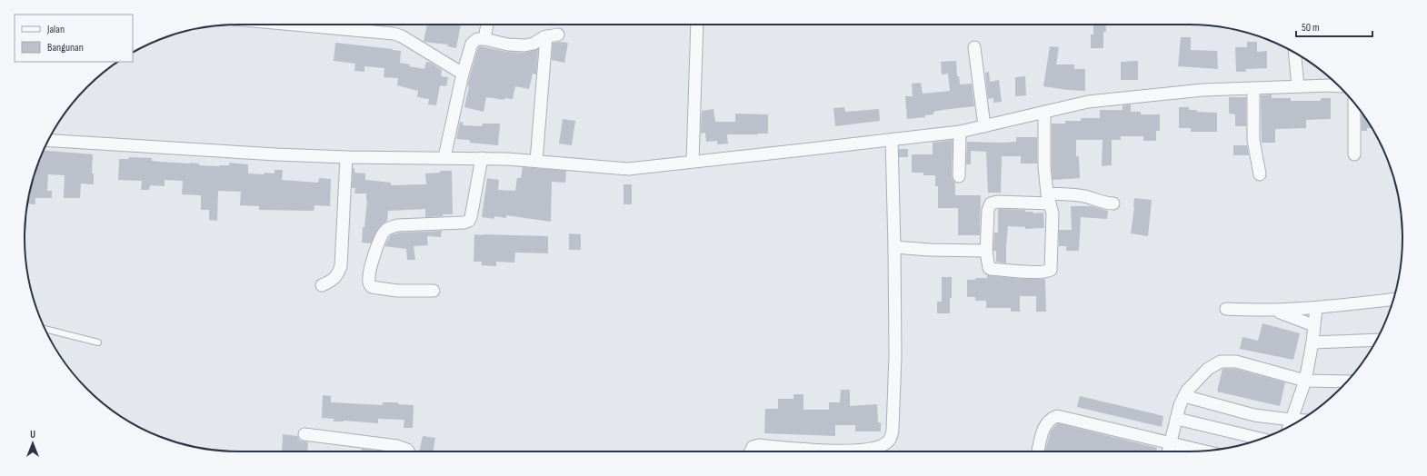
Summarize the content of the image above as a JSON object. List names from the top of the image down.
{
  "legend": ["Jalan", "Bangunan"],
  "scale_bar": "50 m",
  "north": "top"
}
